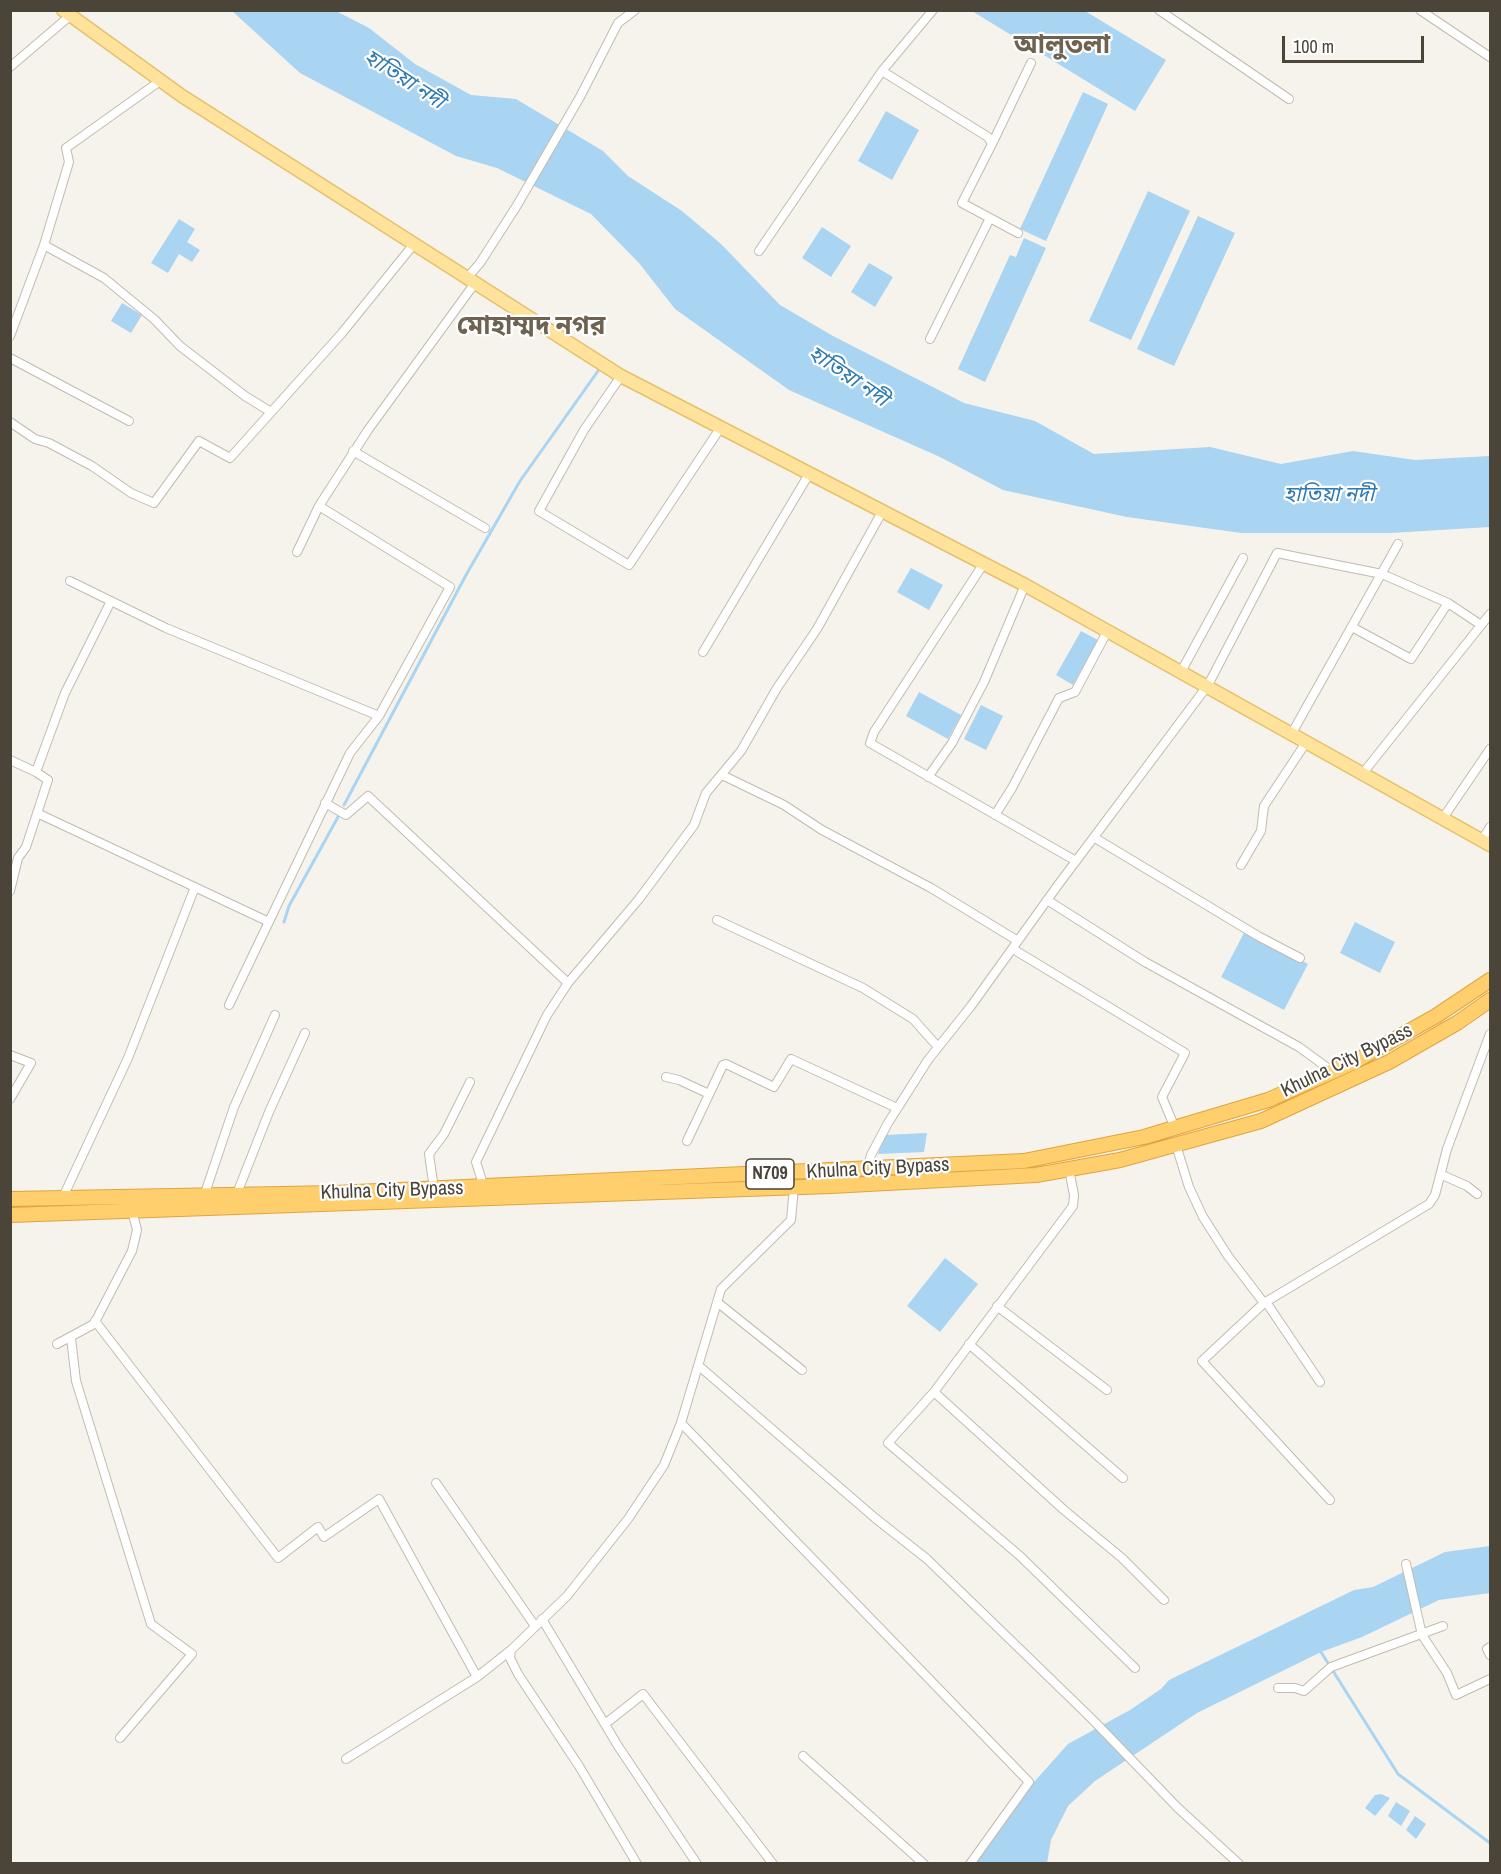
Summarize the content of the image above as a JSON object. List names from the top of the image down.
{
  "streets": {
    "highway": ["Khulna City Bypass", "N709"]
  },
  "districts": ["আলুতলা", "মোহাম্মদ নগর"],
  "water": ["হাতিয়া নদী"],
  "scale_bar": "100 m"
}
